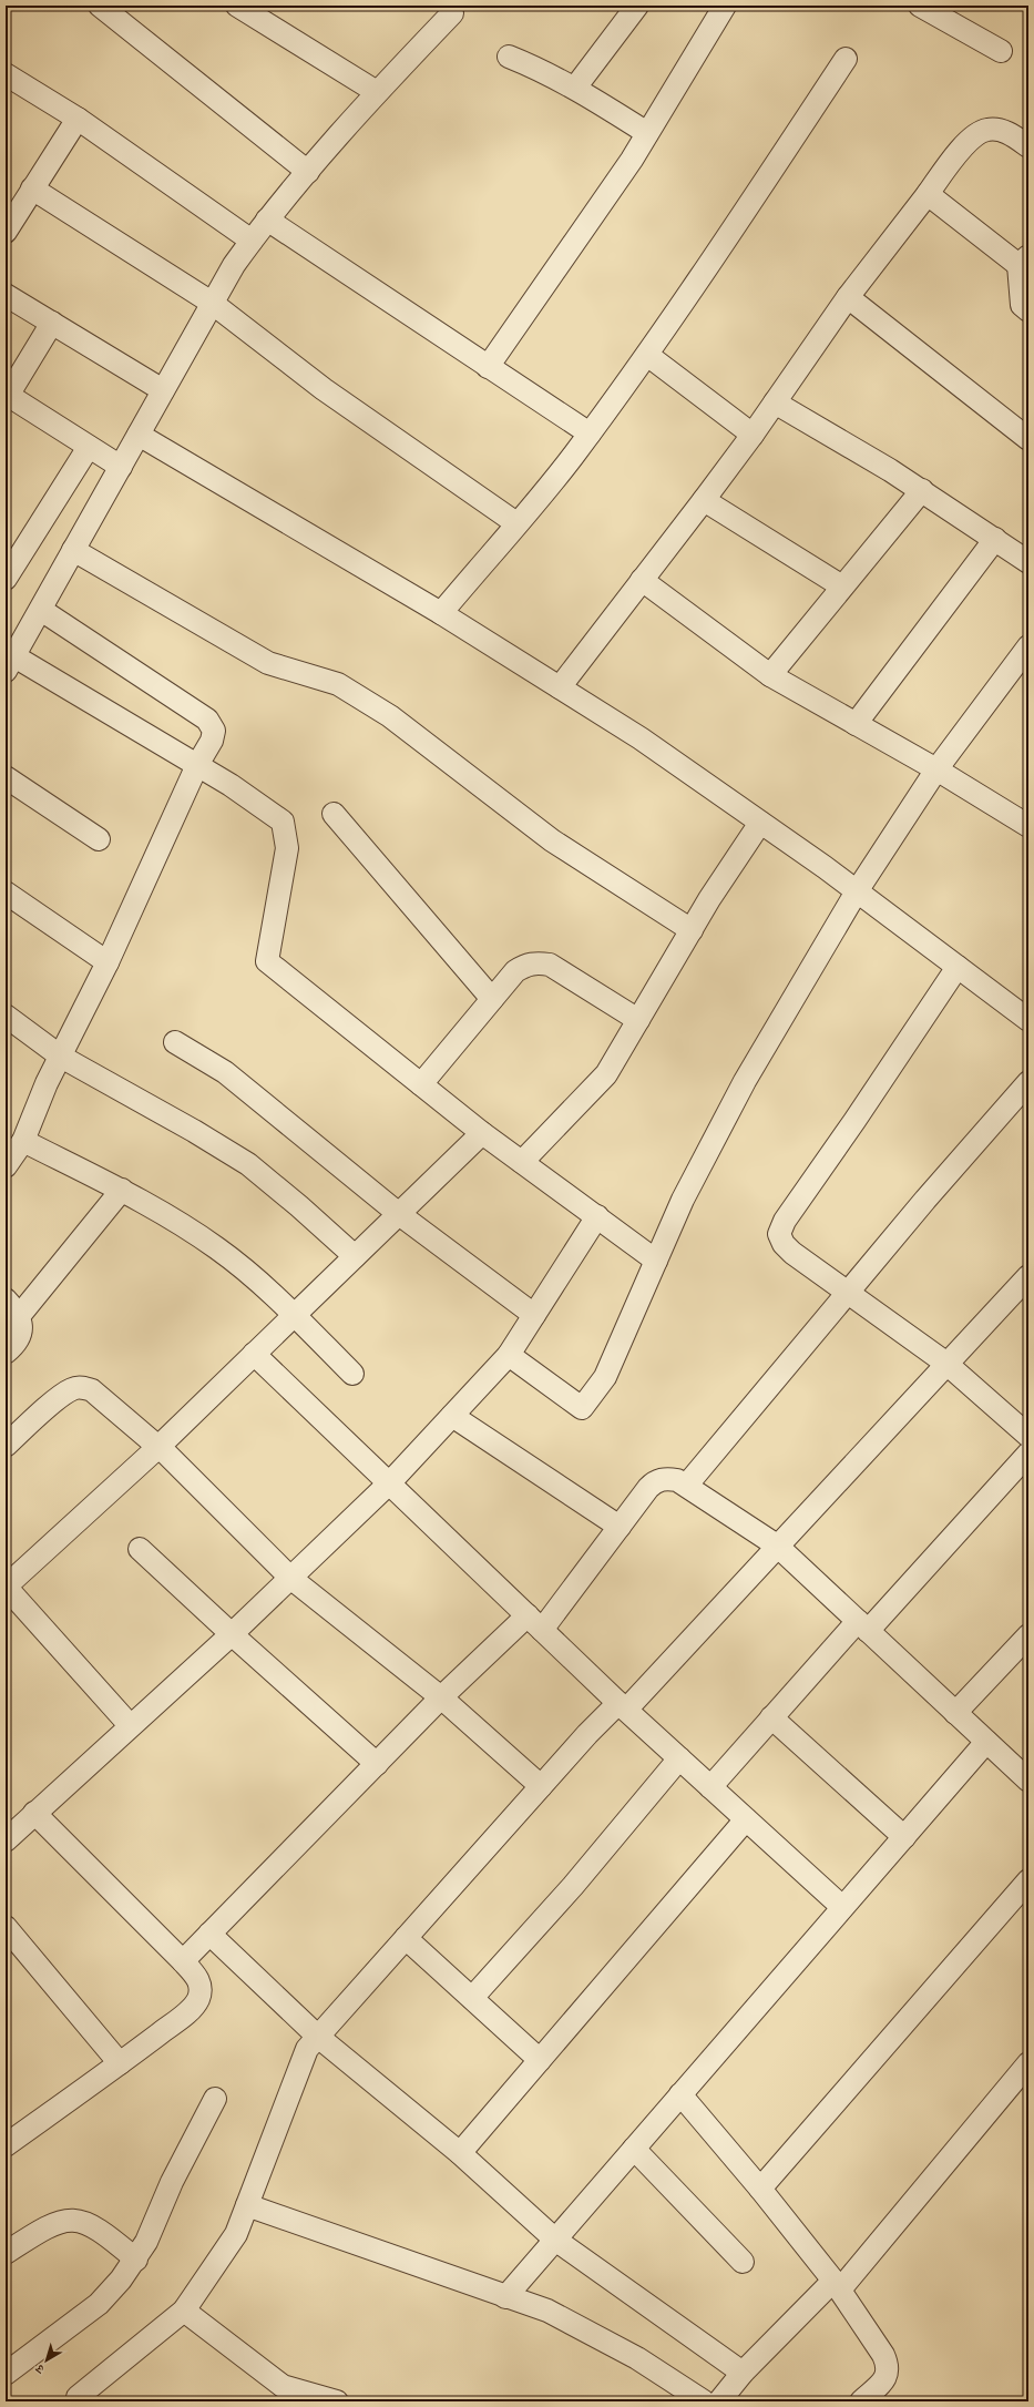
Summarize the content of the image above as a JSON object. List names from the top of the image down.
{
  "north": "bottom left"
}
